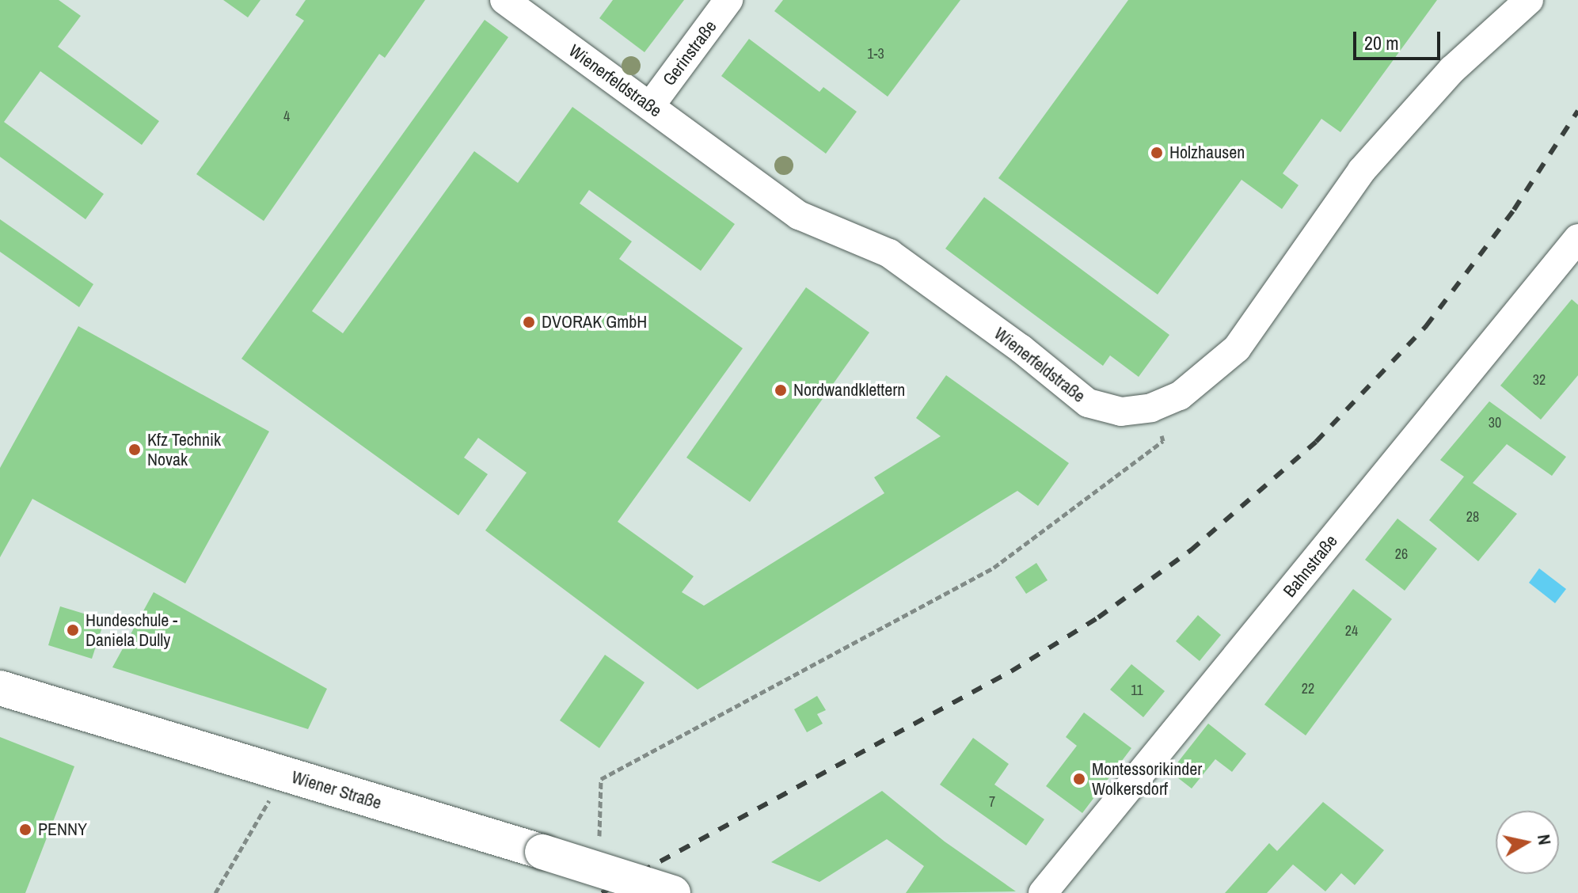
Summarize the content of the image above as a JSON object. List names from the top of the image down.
{
  "streets": {
    "main road": ["Wiener Straße"],
    "street": ["Gerinstraße", "Wienerfeldstraße", "Bahnstraße"]
  },
  "crossings": [
    ["Gerinstraße", "Wienerfeldstraße"]
  ],
  "places": [
    "Holzhausen",
    "DVORAK GmbH",
    "Nordwandklettern",
    "Kfz Technik Novak",
    "Hundeschule - Daniela Dully",
    "Montessorikinder Wolkersdorf",
    "PENNY"
  ],
  "house_numbers": [
    "1-3",
    "4",
    "32",
    "30",
    "28",
    "26",
    "24",
    "22",
    "11",
    "7"
  ],
  "scale_bar": "20 m",
  "north": "right"
}
